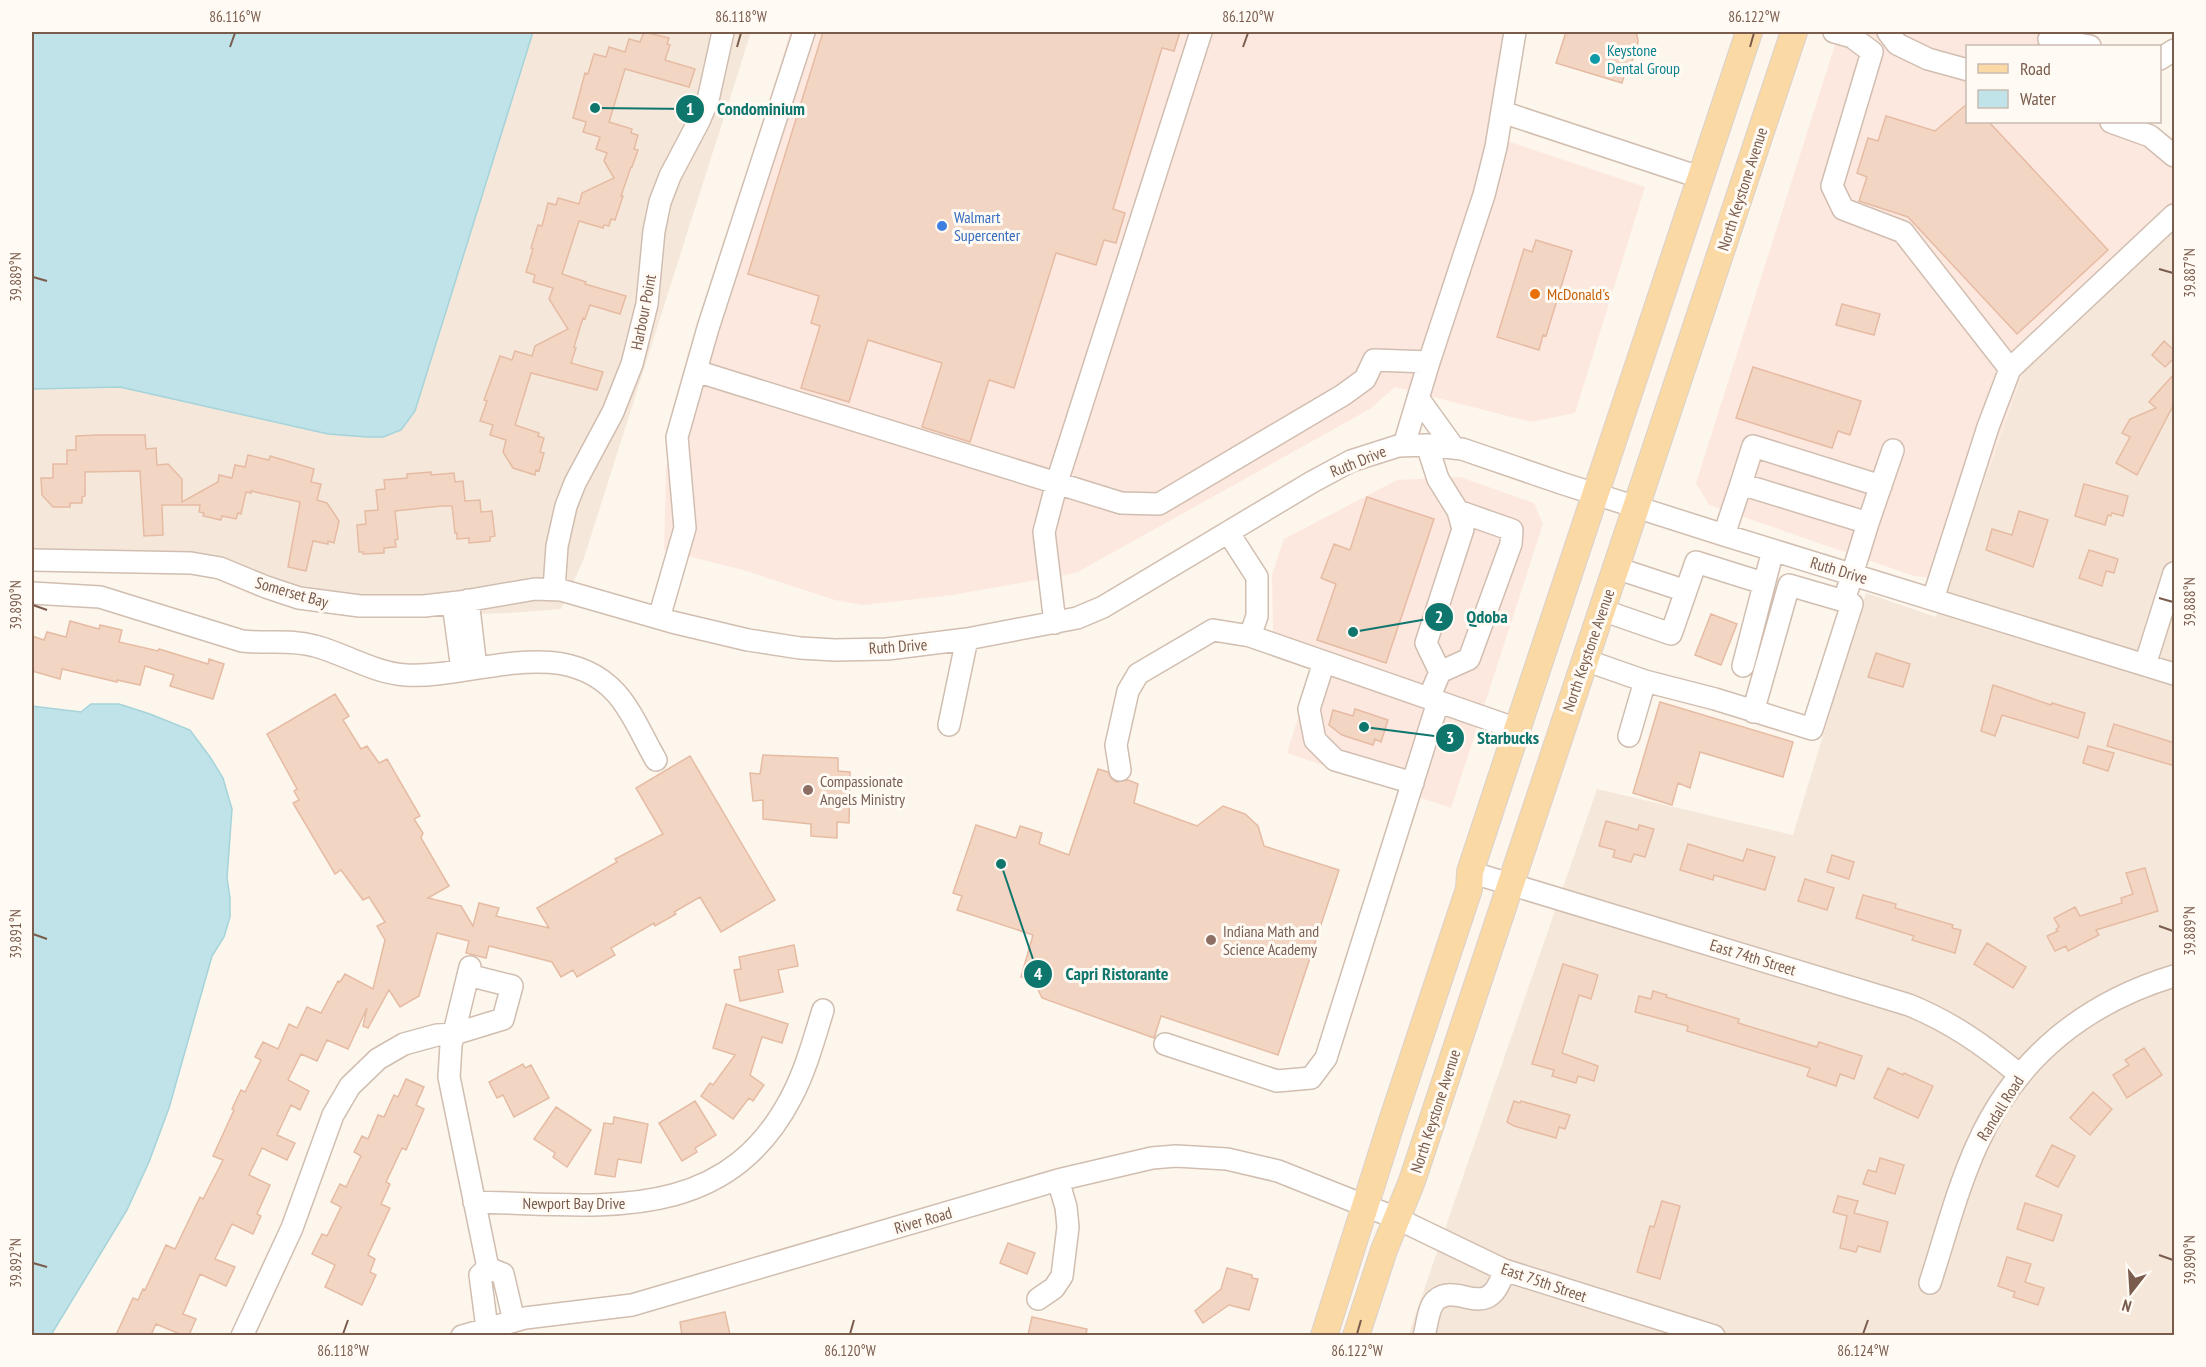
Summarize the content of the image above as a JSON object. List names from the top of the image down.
{
  "streets": {
    "main road": ["North Keystone Avenue"],
    "street": [
      "Harbour Point",
      "Ruth Drive",
      "Somerset Bay",
      "East 74th Street",
      "Randall Road",
      "Newport Bay Drive",
      "River Road",
      "East 75th Street"
    ]
  },
  "crossings": [
    ["North Keystone Avenue", "Ruth Drive"],
    ["North Keystone Avenue", "East 74th Street"],
    ["North Keystone Avenue", "River Road"],
    ["North Keystone Avenue", "East 75th Street"],
    ["Harbour Point", "Ruth Drive"],
    ["Harbour Point", "Somerset Bay"],
    ["Ruth Drive", "Somerset Bay"],
    ["East 74th Street", "Randall Road"],
    ["River Road", "East 75th Street"]
  ],
  "places": [
    "Keystone Dental Group",
    "Condominium",
    "Walmart Supercenter",
    "McDonald's",
    "Qdoba",
    "Starbucks",
    "Compassionate Angels Ministry",
    "Capri Ristorante",
    "Indiana Math and Science Academy"
  ],
  "legend": ["Road", "Water"],
  "north": "bottom",
  "coordinates": [
    "86.116°W",
    "86.118°W",
    "86.120°W",
    "86.122°W",
    "39.887°N",
    "39.889°N",
    "39.888°N",
    "39.890°N",
    "39.891°N",
    "39.892°N",
    "86.124°W"
  ]
}
